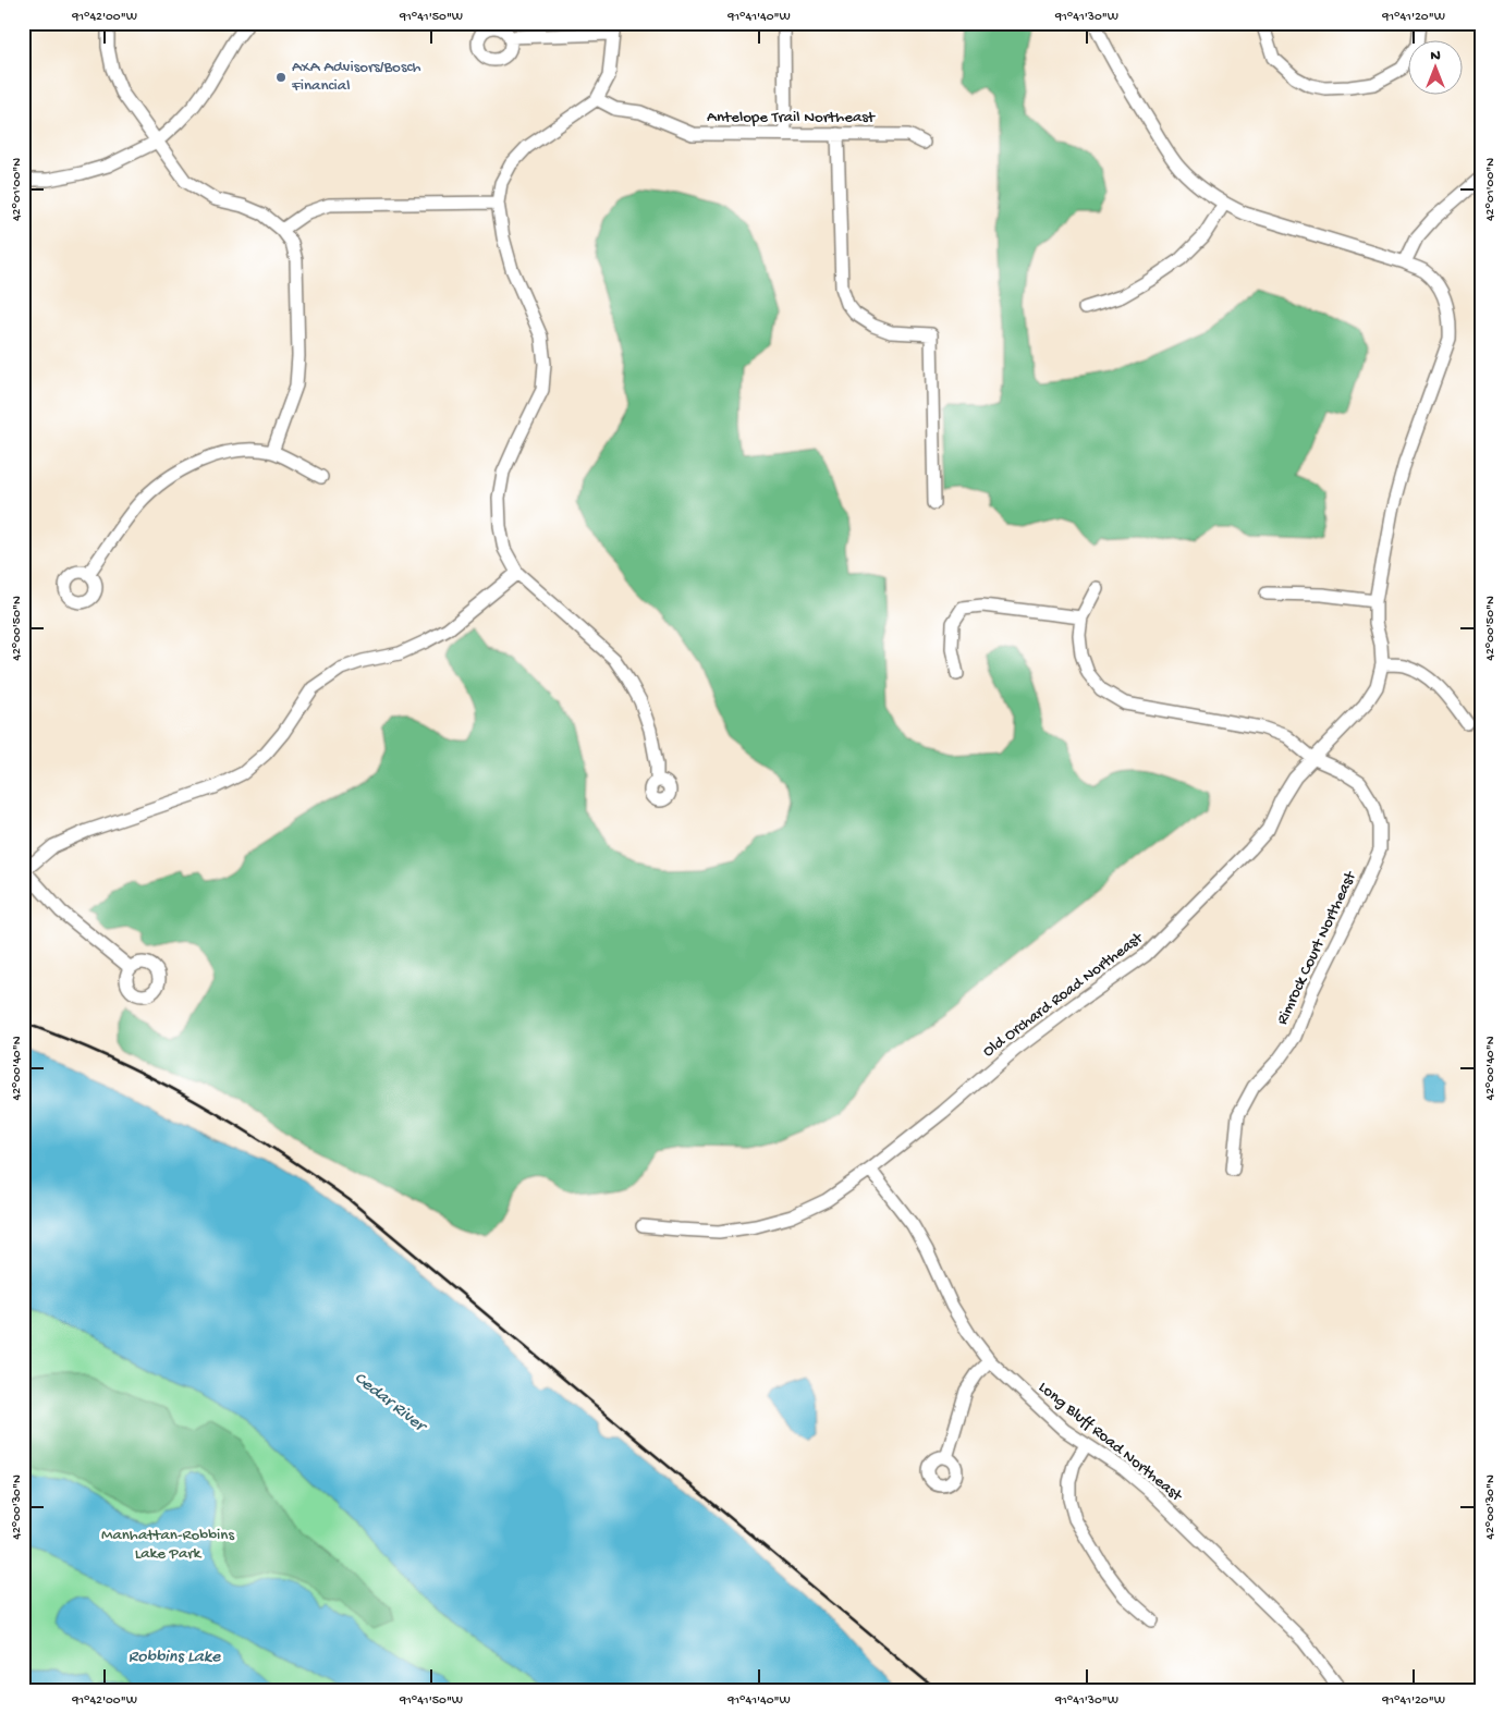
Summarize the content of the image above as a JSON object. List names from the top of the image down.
{
  "streets": {
    "street": [
      "Antelope Trail Northeast",
      "Rimrock Court Northeast",
      "Old Orchard Road Northeast",
      "Long Bluff Road Northeast"
    ]
  },
  "crossings": [
    ["Rimrock Court Northeast", "Old Orchard Road Northeast"],
    ["Old Orchard Road Northeast", "Long Bluff Road Northeast"]
  ],
  "water": ["Cedar River", "Robbins Lake"],
  "parks": ["Manhattan-Robbins Lake Park"],
  "places": ["AXA Advisors/Bosch Financial"],
  "north": "top",
  "coordinates": [
    "91°42'00\"W",
    "91°41'50\"W",
    "91°41'40\"W",
    "91°41'30\"W",
    "91°41'20\"W",
    "42°01'00\"N",
    "42°00'50\"N",
    "42°00'40\"N",
    "42°00'30\"N"
  ]
}
